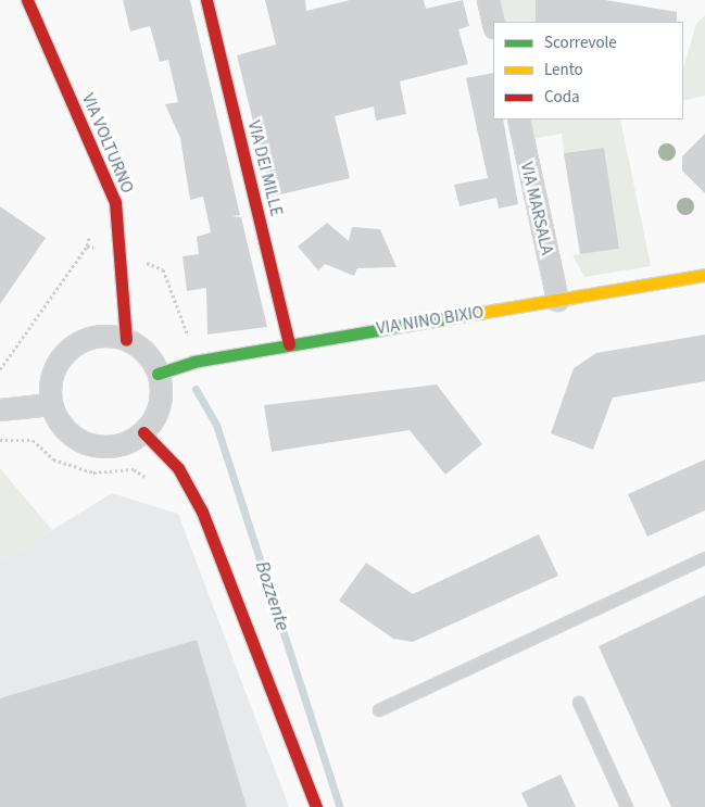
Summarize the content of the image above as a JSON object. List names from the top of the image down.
{
  "streets": {
    "street": [
      "VIA VOLTURNO",
      "VIA DEI MILLE",
      "VIA MARSALA",
      "VIA NINO BIXIO"
    ]
  },
  "crossings": [
    ["VIA VOLTURNO", "VIA NINO BIXIO"],
    ["VIA DEI MILLE", "VIA NINO BIXIO"],
    ["VIA MARSALA", "VIA NINO BIXIO"]
  ],
  "water": ["Bozzente"],
  "legend": ["Scorrevole", "Lento", "Coda"]
}
